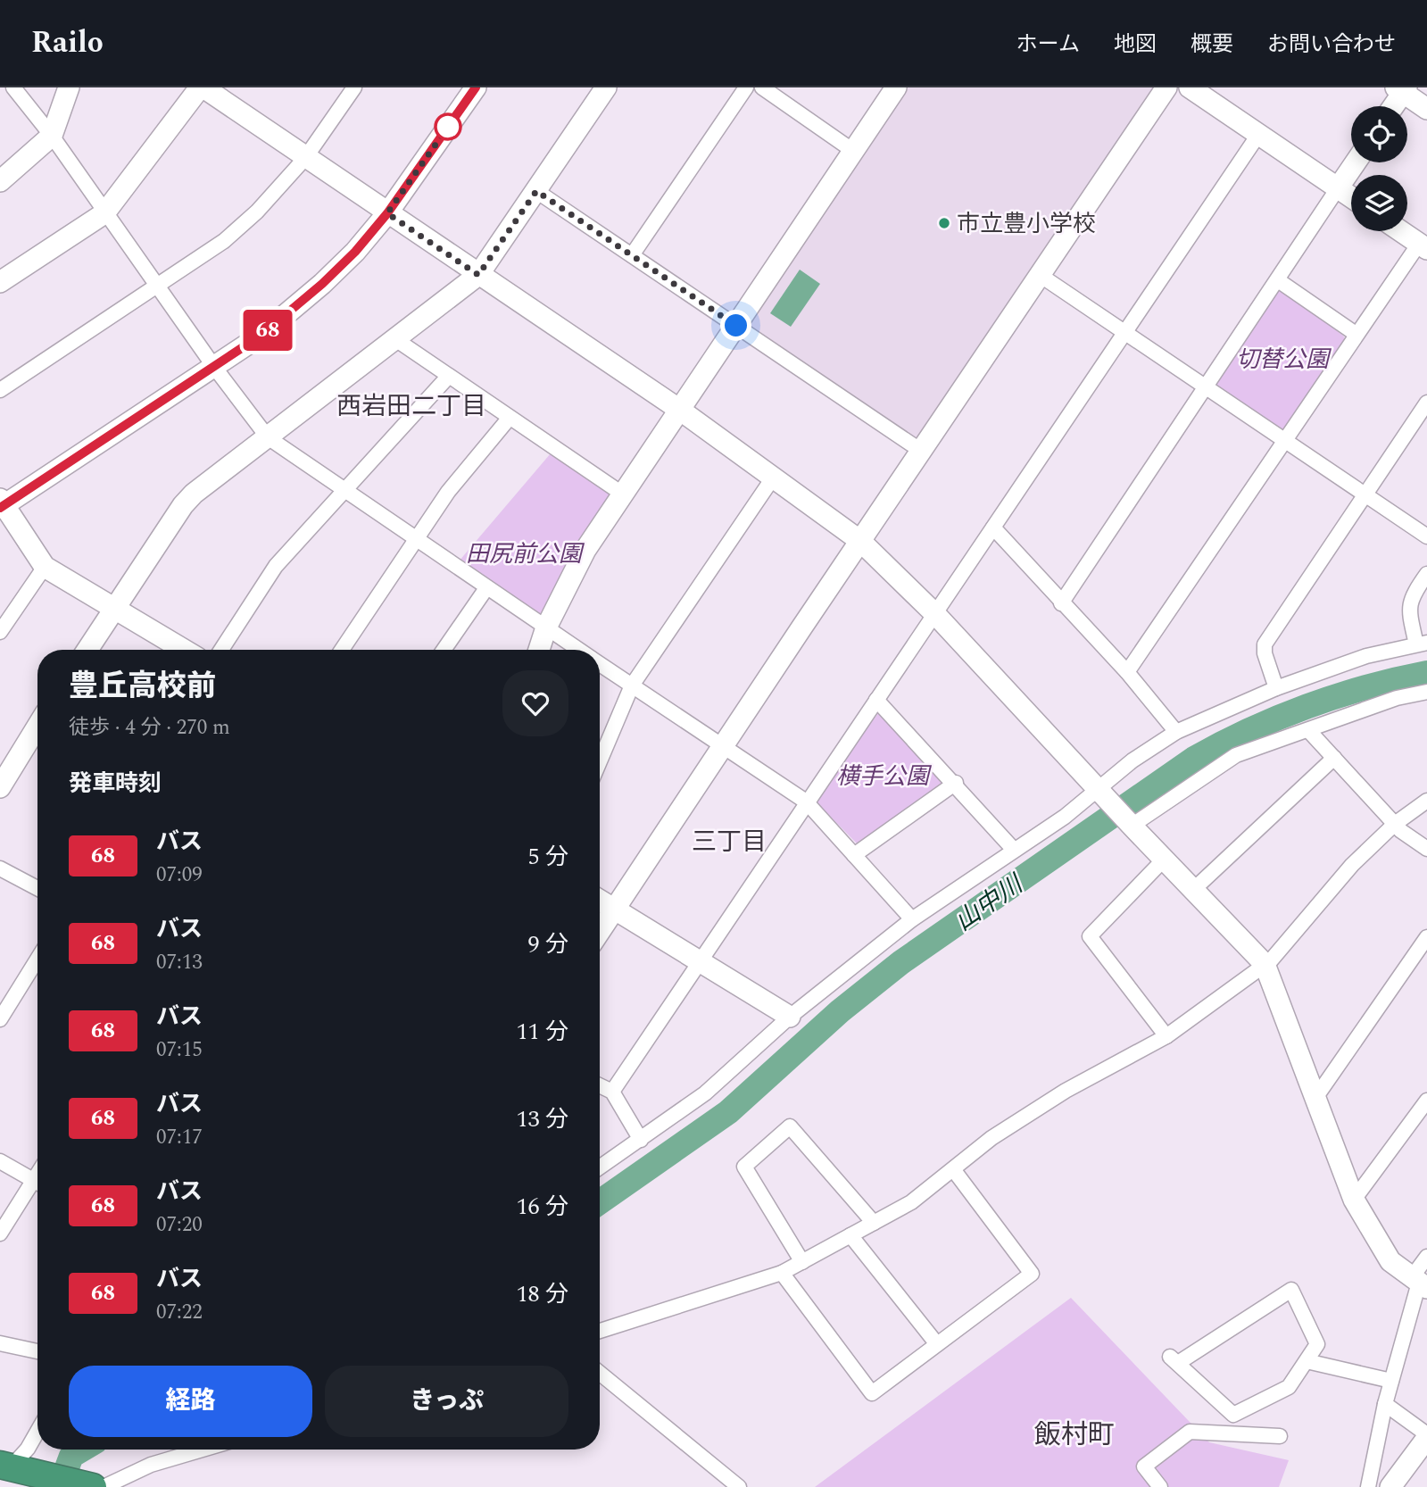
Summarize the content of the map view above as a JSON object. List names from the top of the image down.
{
  "districts": ["西岩田二丁目", "三丁目", "飯村町"],
  "water": ["山中川"],
  "parks": ["切替公園", "田尻前公園", "横手公園"],
  "places": ["市立豊小学校"],
  "lines": ["bus line 68"],
  "page": {
    "header": "Railo",
    "nav": [
      "ホーム",
      "地図",
      "概要",
      "お問い合わせ"
    ],
    "on_map": "68",
    "heading": [
      ["豊丘高校前", "徒歩 · 4 分 · 270 m"],
      "発車時刻"
    ],
    "list": [
      {
        "mark": "68",
        "name": "バス",
        "note": "07:09",
        "value": "5 分"
      },
      {
        "mark": "68",
        "name": "バス",
        "note": "07:13",
        "value": "9 分"
      },
      {
        "mark": "68",
        "name": "バス",
        "note": "07:15",
        "value": "11 分"
      },
      {
        "mark": "68",
        "name": "バス",
        "note": "07:17",
        "value": "13 分"
      },
      {
        "mark": "68",
        "name": "バス",
        "note": "07:20",
        "value": "16 分"
      },
      {
        "mark": "68",
        "name": "バス",
        "note": "07:22",
        "value": "18 分"
      }
    ],
    "buttons": ["経路", "きっぷ"]
  }
}
